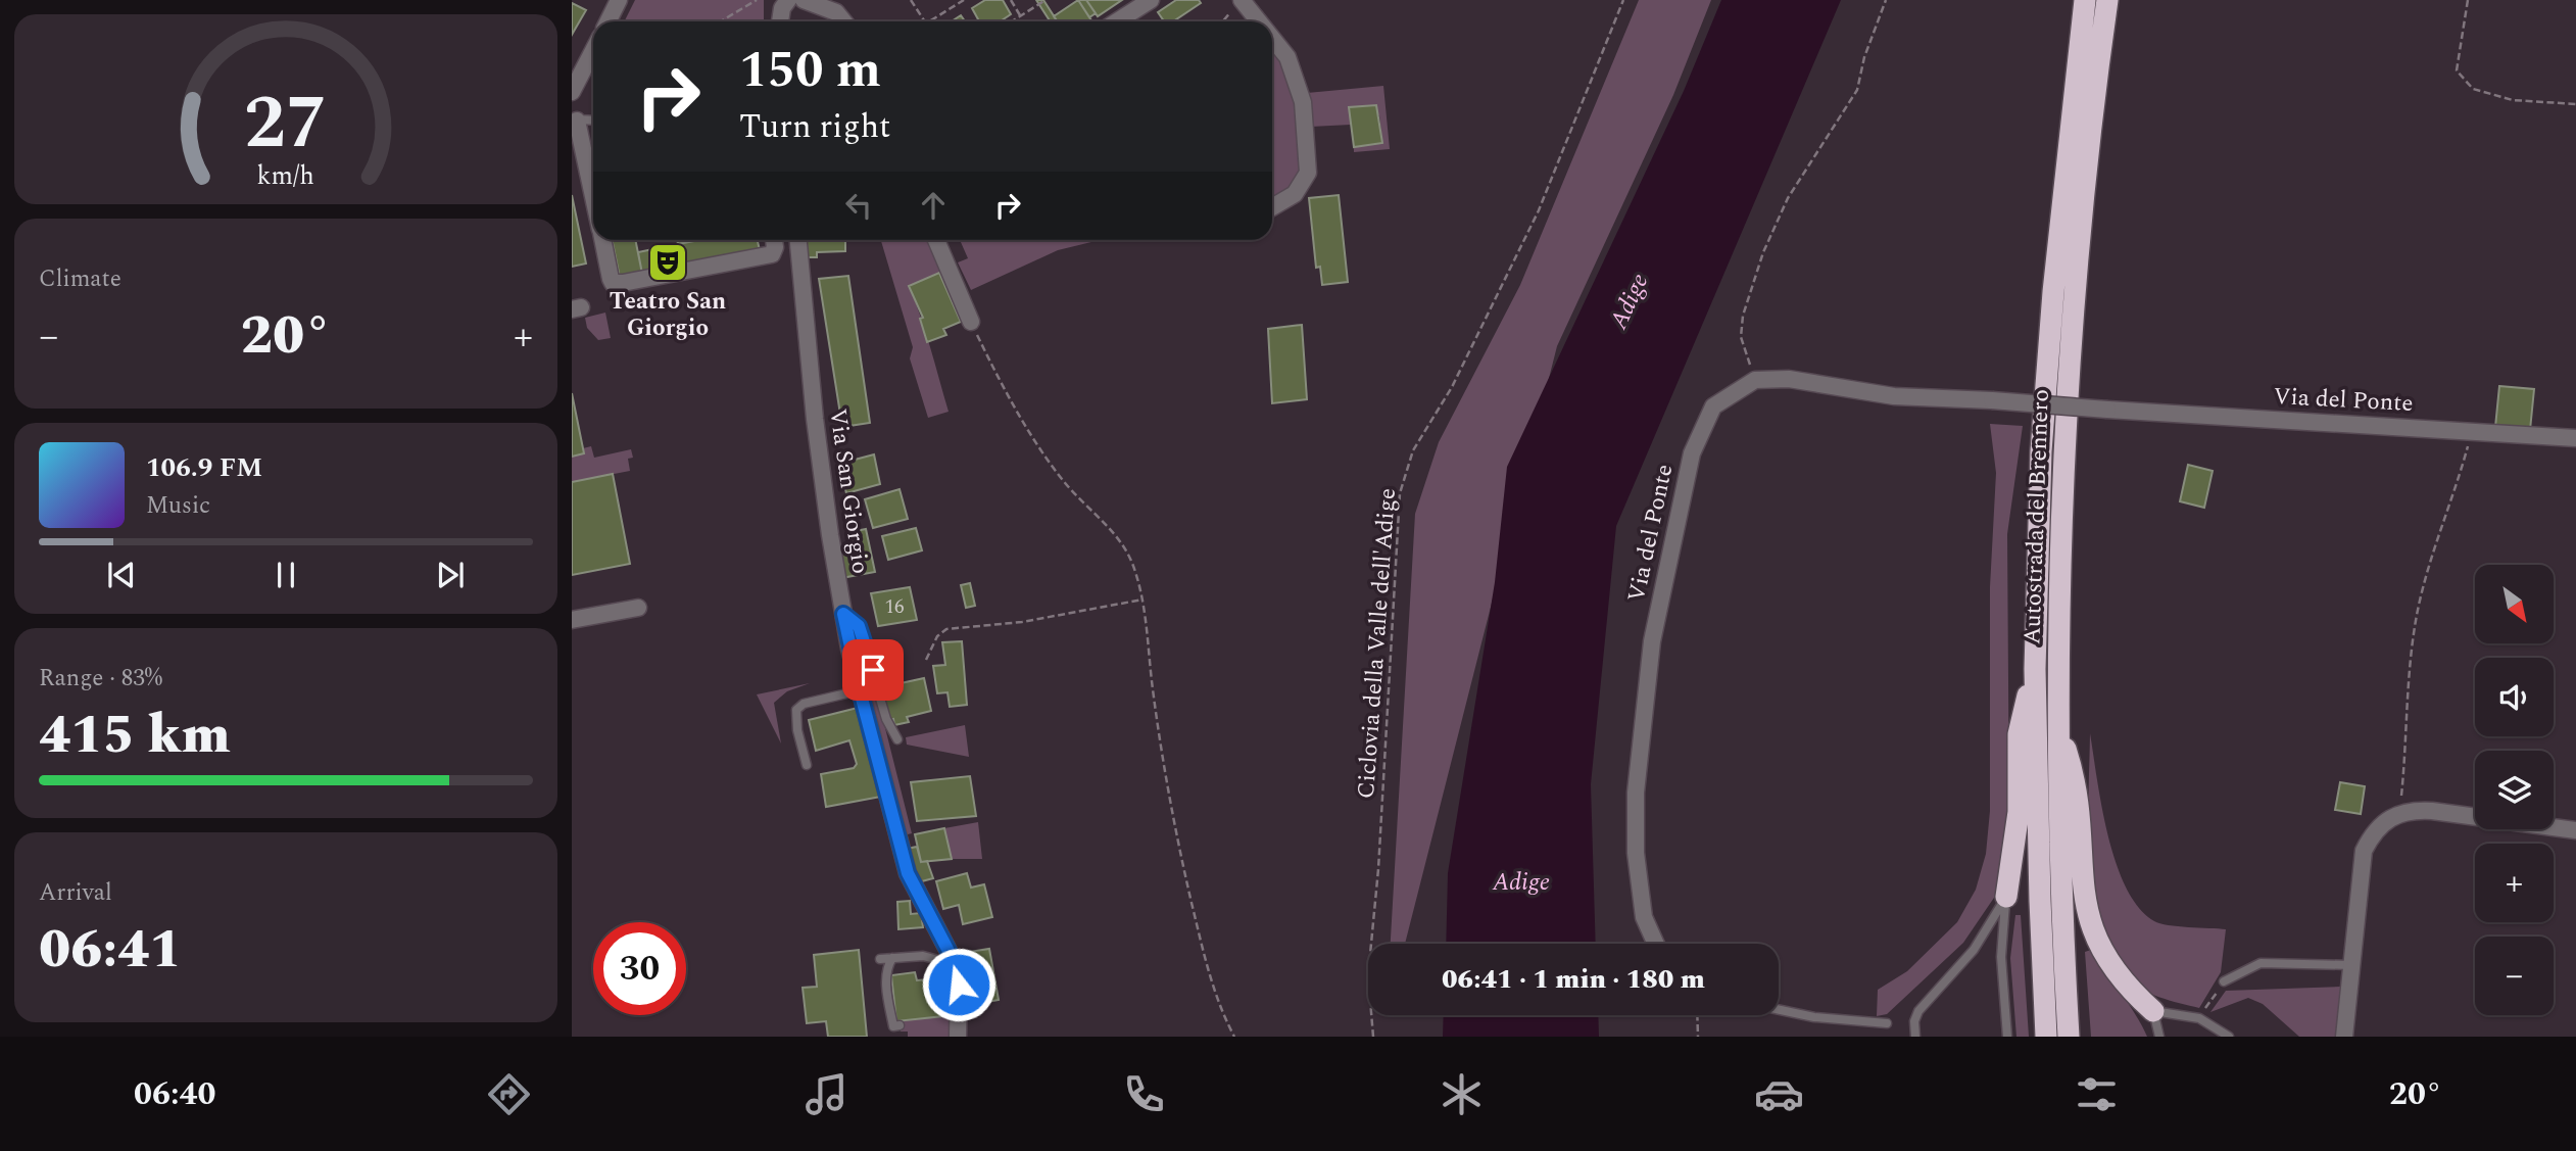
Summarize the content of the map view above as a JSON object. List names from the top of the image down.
{
  "streets": {
    "highway": ["Autostrada del Brennero"],
    "street": ["Via del Ponte", "Via San Giorgio"],
    "path": ["Ciclovia della Valle dell'Adige"]
  },
  "water": ["Adige"],
  "places": {
    "theatre": ["Teatro San Giorgio"]
  },
  "house_numbers": ["16"],
  "north": "bottom right",
  "page": {
    "turn": ["150 m", "Turn right"],
    "tile": [
      "Climate",
      ["Range · 83%", "415 km"],
      ["Arrival", "06:41"]
    ],
    "heat": ["−", "20°", "+"],
    "song": ["106.9 FM", "Music"],
    "map_buttons": ["+", "−"],
    "limit": "30",
    "trip": "06:41 · 1 min · 180 m",
    "tabs": ["06:40", "20°"],
    "gauge": ["27", "km/h"]
  }
}
